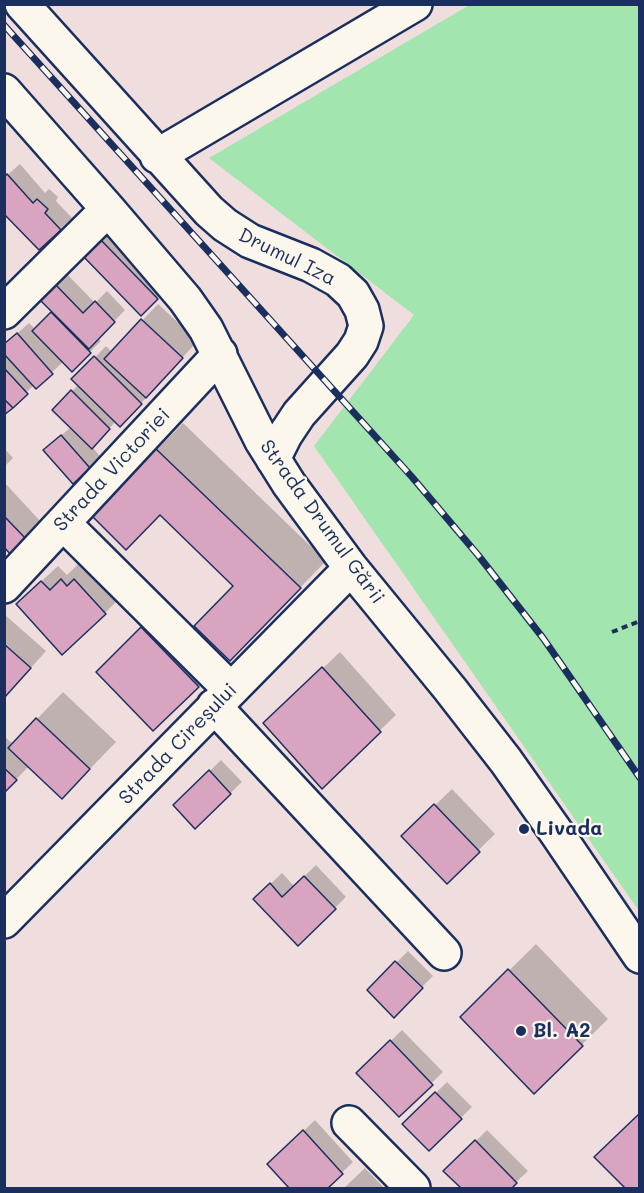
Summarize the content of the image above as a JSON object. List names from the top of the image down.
{
  "streets": {
    "street": [
      "Drumul Iza",
      "Strada Victoriei",
      "Strada Drumul Gării",
      "Strada Cireșului"
    ]
  },
  "crossings": [
    ["Drumul Iza", "Strada Drumul Gării"],
    ["Strada Victoriei", "Strada Drumul Gării"],
    ["Strada Drumul Gării", "Strada Cireșului"]
  ],
  "places": ["Livada", "Bl. A2"]
}
